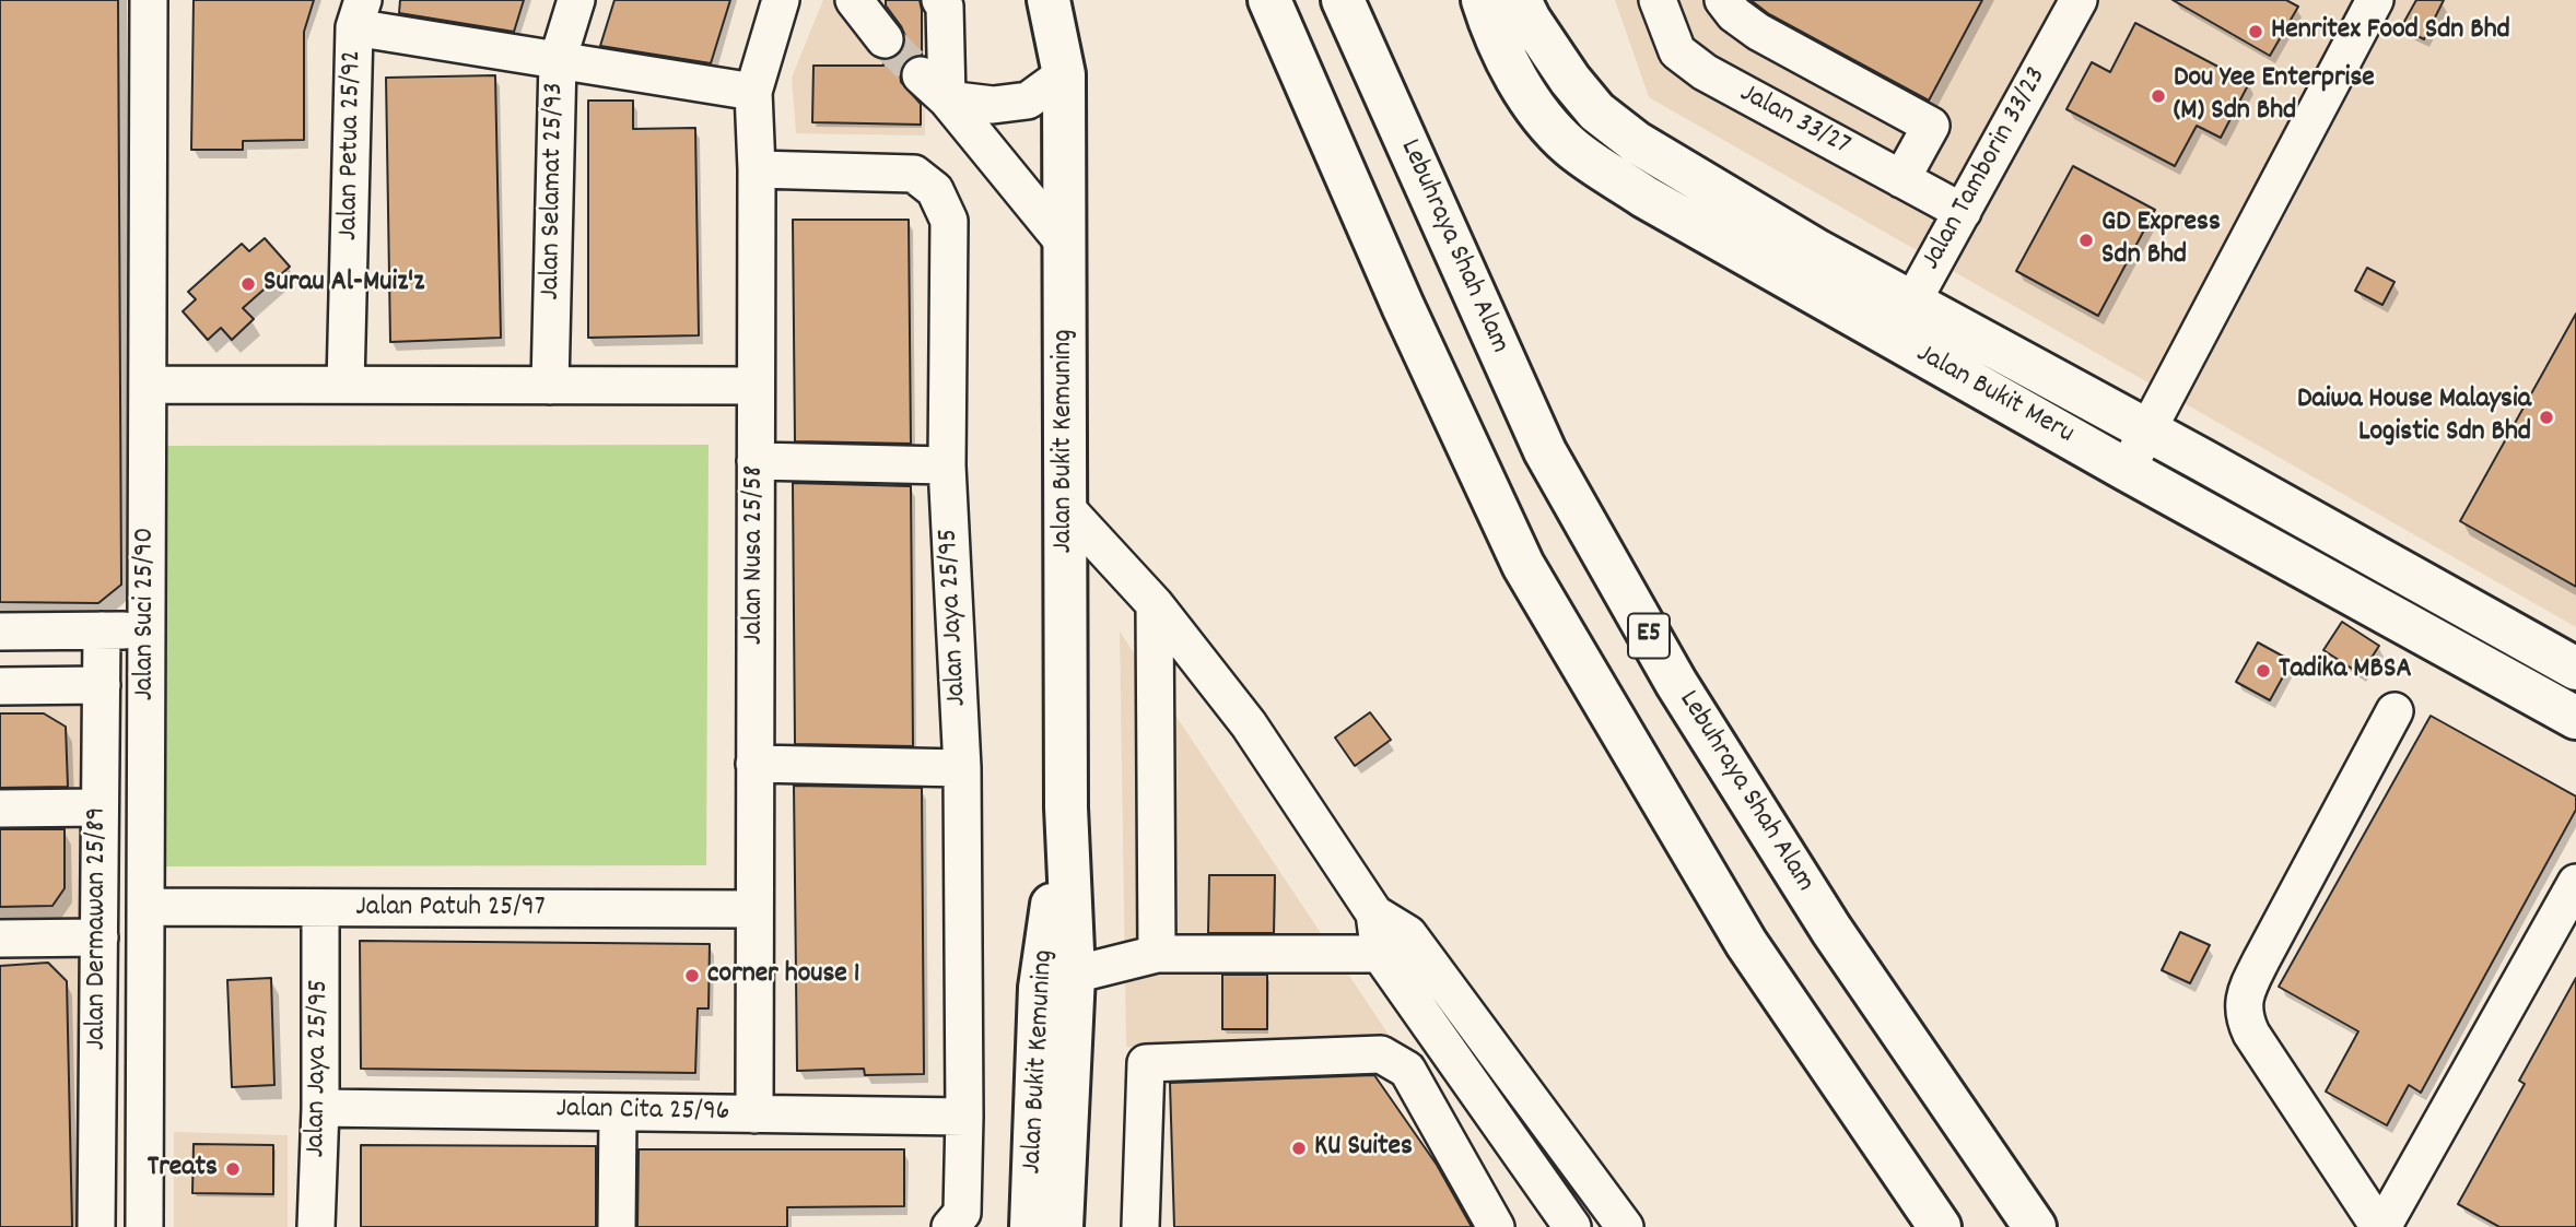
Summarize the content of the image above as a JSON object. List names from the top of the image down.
{
  "streets": {
    "main road": [
      "Lebuhraya Shah Alam",
      "Jalan Bukit Meru",
      "Jalan Bukit Kemuning",
      "E5"
    ],
    "street": [
      "Jalan 33/27",
      "Jalan Petua 25/92",
      "Jalan Tamborin 33/23",
      "Jalan Selamat 25/93",
      "Jalan Nusa 25/58",
      "Jalan Suci 25/90",
      "Jalan Jaya 25/95",
      "Jalan Patuh 25/97",
      "Jalan Dermawan 25/89",
      "Jalan Cita 25/96"
    ]
  },
  "crossings": [
    ["Jalan 33/27", "Jalan Tamborin 33/23"],
    ["Jalan Tamborin 33/23", "Jalan Bukit Meru"],
    ["Jalan Nusa 25/58", "Jalan Jaya 25/95"],
    ["Jalan Nusa 25/58", "Jalan Patuh 25/97"],
    ["Jalan Nusa 25/58", "Jalan Cita 25/96"],
    ["Jalan Suci 25/90", "Jalan Patuh 25/97"],
    ["Jalan Jaya 25/95", "Jalan Patuh 25/97"],
    ["Jalan Jaya 25/95", "Jalan Cita 25/96"]
  ],
  "places": [
    "Henritex Food Sdn Bhd",
    "Dou Yee Enterprise (M) Sdn Bhd",
    "GD Express Sdn Bhd",
    "Surau Al-Muiz'z",
    "Daiwa House Malaysia Logistic Sdn Bhd",
    "Tadika MBSA",
    "corner house 1",
    "KU Suites",
    "Treats"
  ]
}
